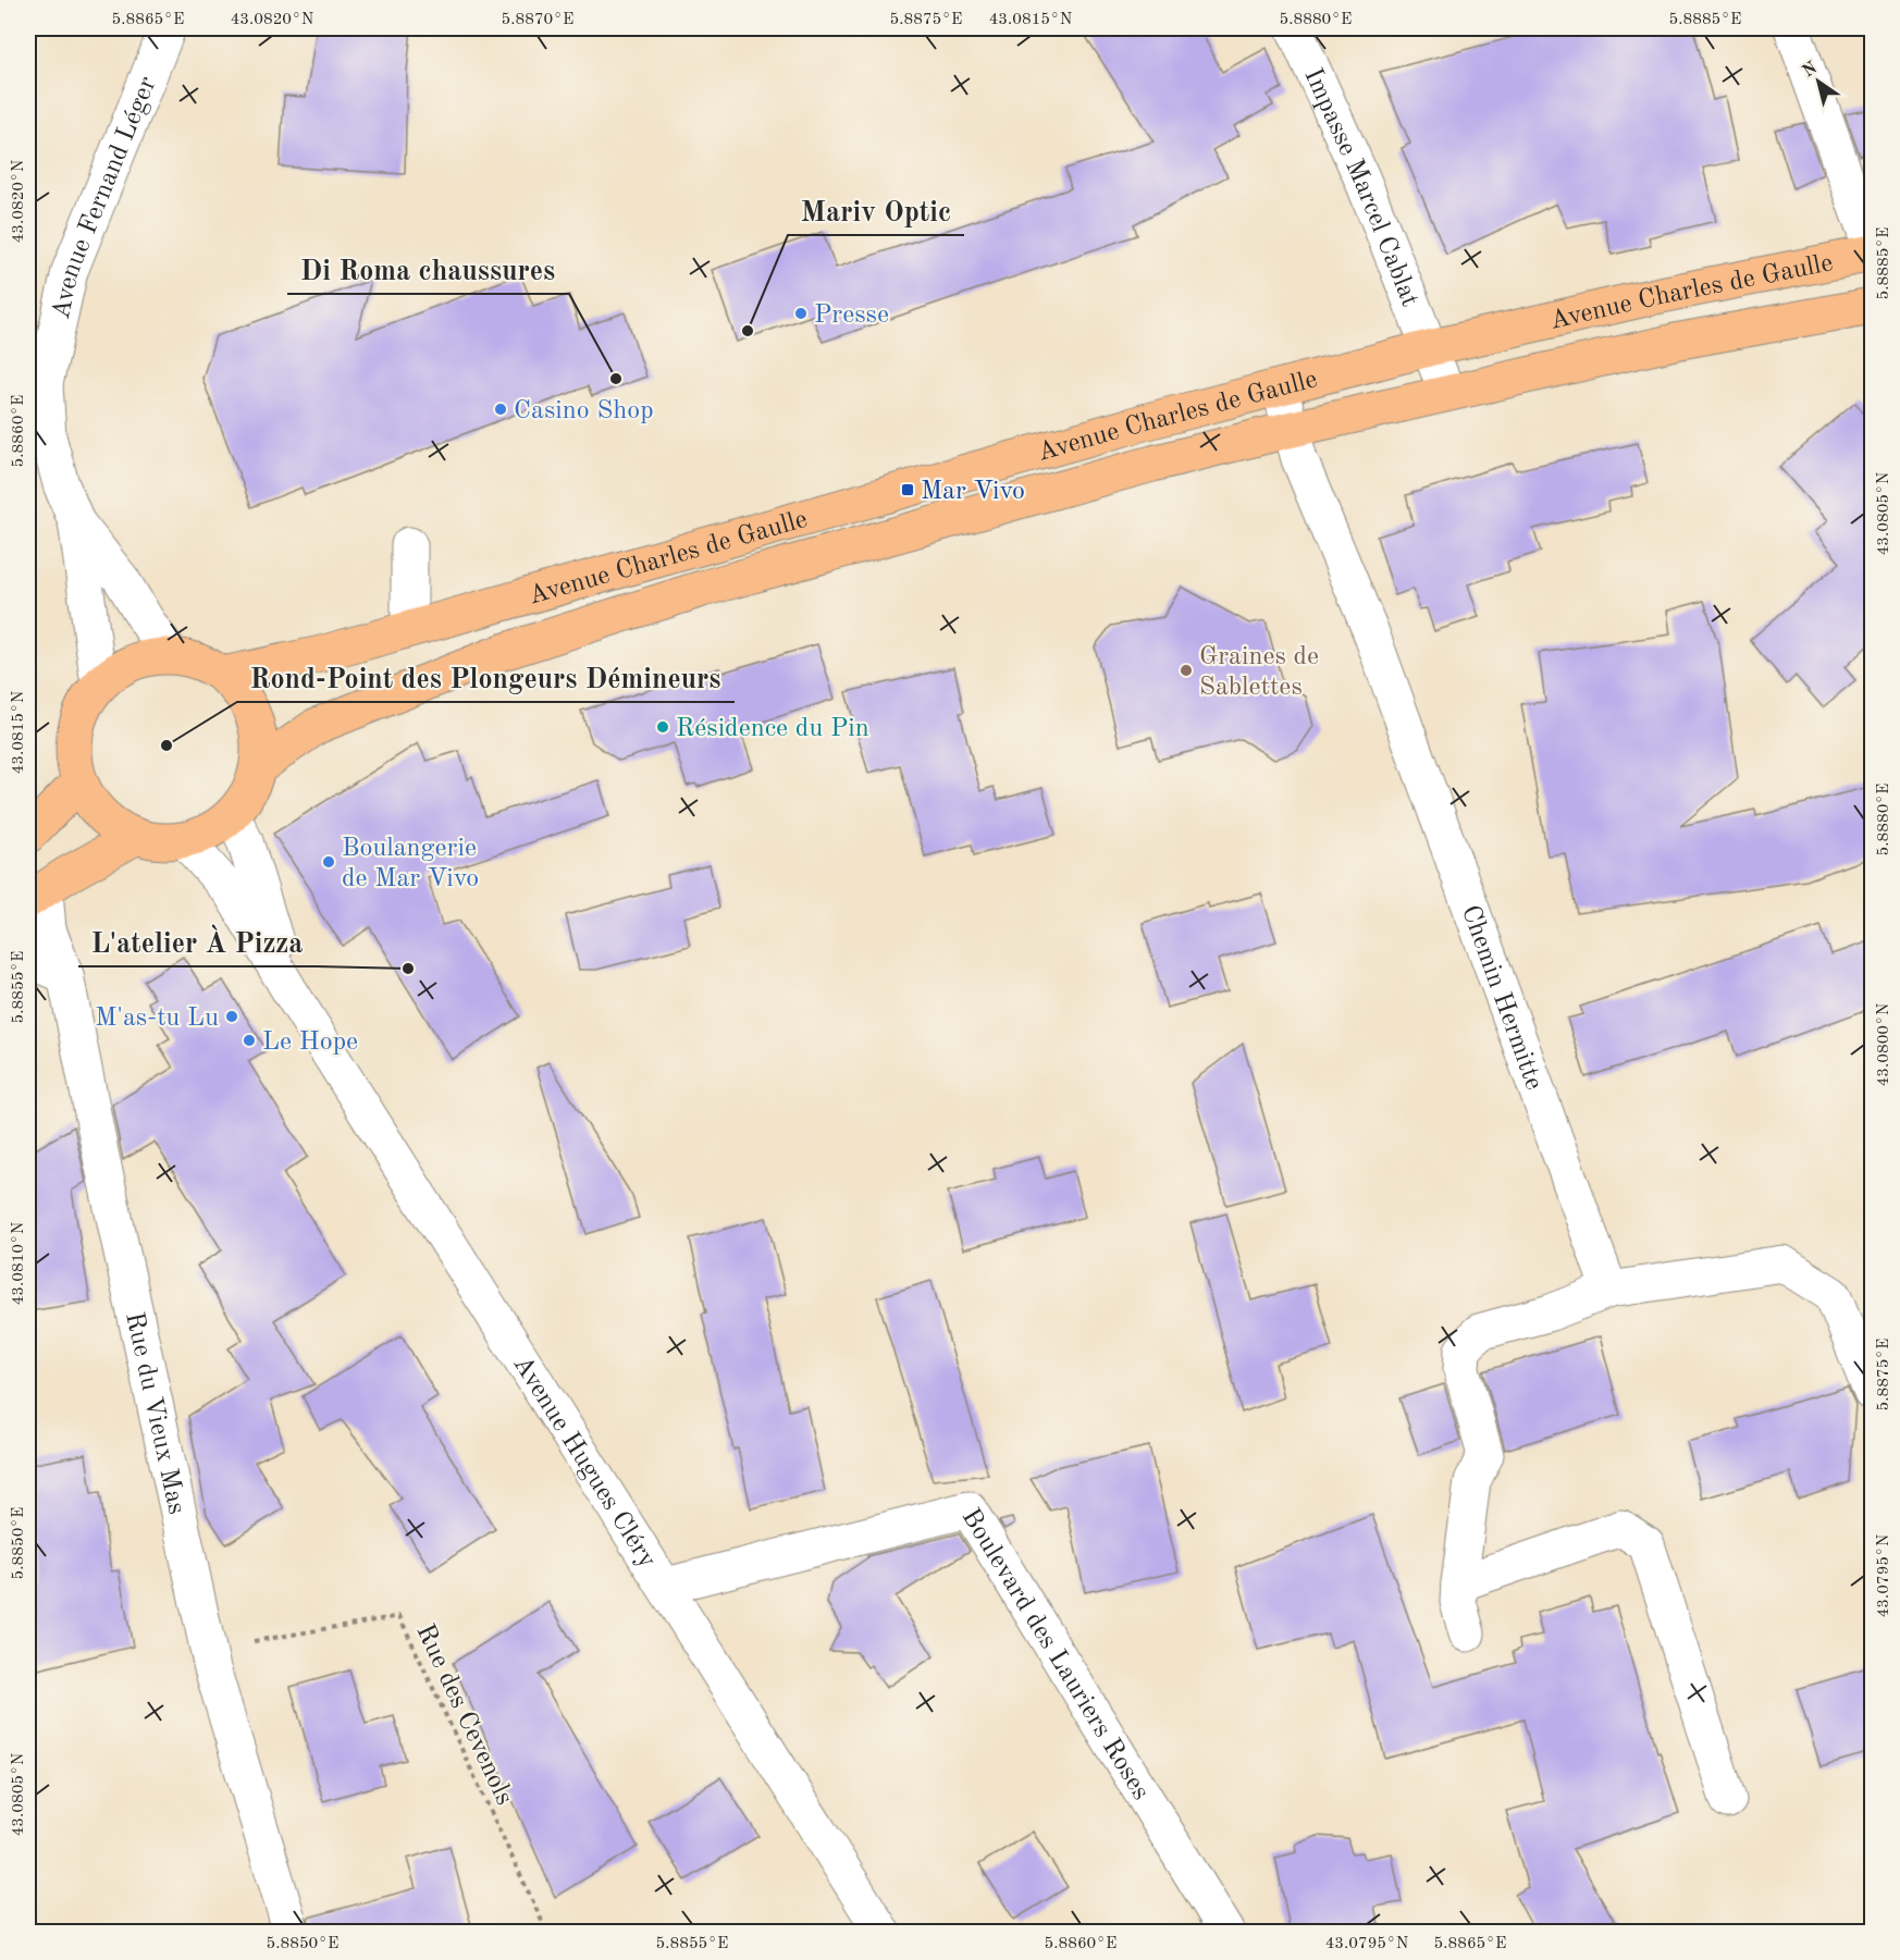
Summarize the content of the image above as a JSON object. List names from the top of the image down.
{
  "streets": {
    "main road": ["Avenue Charles de Gaulle"],
    "street": [
      "Impasse Marcel Cablat",
      "Avenue Fernand Léger",
      "Chemin Hermitte",
      "Rue du Vieux Mas",
      "Avenue Hugues Cléry",
      "Boulevard des Lauriers Roses"
    ],
    "path": ["Rue des Cevenols"]
  },
  "crossings": [
    ["Impasse Marcel Cablat", "Avenue Charles de Gaulle"],
    ["Avenue Charles de Gaulle", "Chemin Hermitte"],
    ["Rue du Vieux Mas", "Rue des Cevenols"],
    ["Avenue Hugues Cléry", "Boulevard des Lauriers Roses"]
  ],
  "places": {
    "other": [
      "Presse",
      "Mariv Optic",
      "Di Roma chaussures",
      "Casino Shop",
      "Graines de Sablettes",
      "Résidence du Pin",
      "Rond-Point des Plongeurs Démineurs",
      "Boulangerie de Mar Vivo",
      "L'atelier À Pizza",
      "M'as-tu Lu",
      "Le Hope"
    ],
    "transit": ["Mar Vivo"]
  },
  "north": "top left",
  "coordinates": [
    "5.8865°E",
    "43.0820°N",
    "5.8870°E",
    "5.8875°E",
    "43.0815°N",
    "5.8880°E",
    "5.8885°E",
    "5.8860°E",
    "43.0805°N",
    "5.8855°E",
    "43.0800°N",
    "43.0810°N",
    "5.8850°E",
    "43.0795°N"
  ]
}
